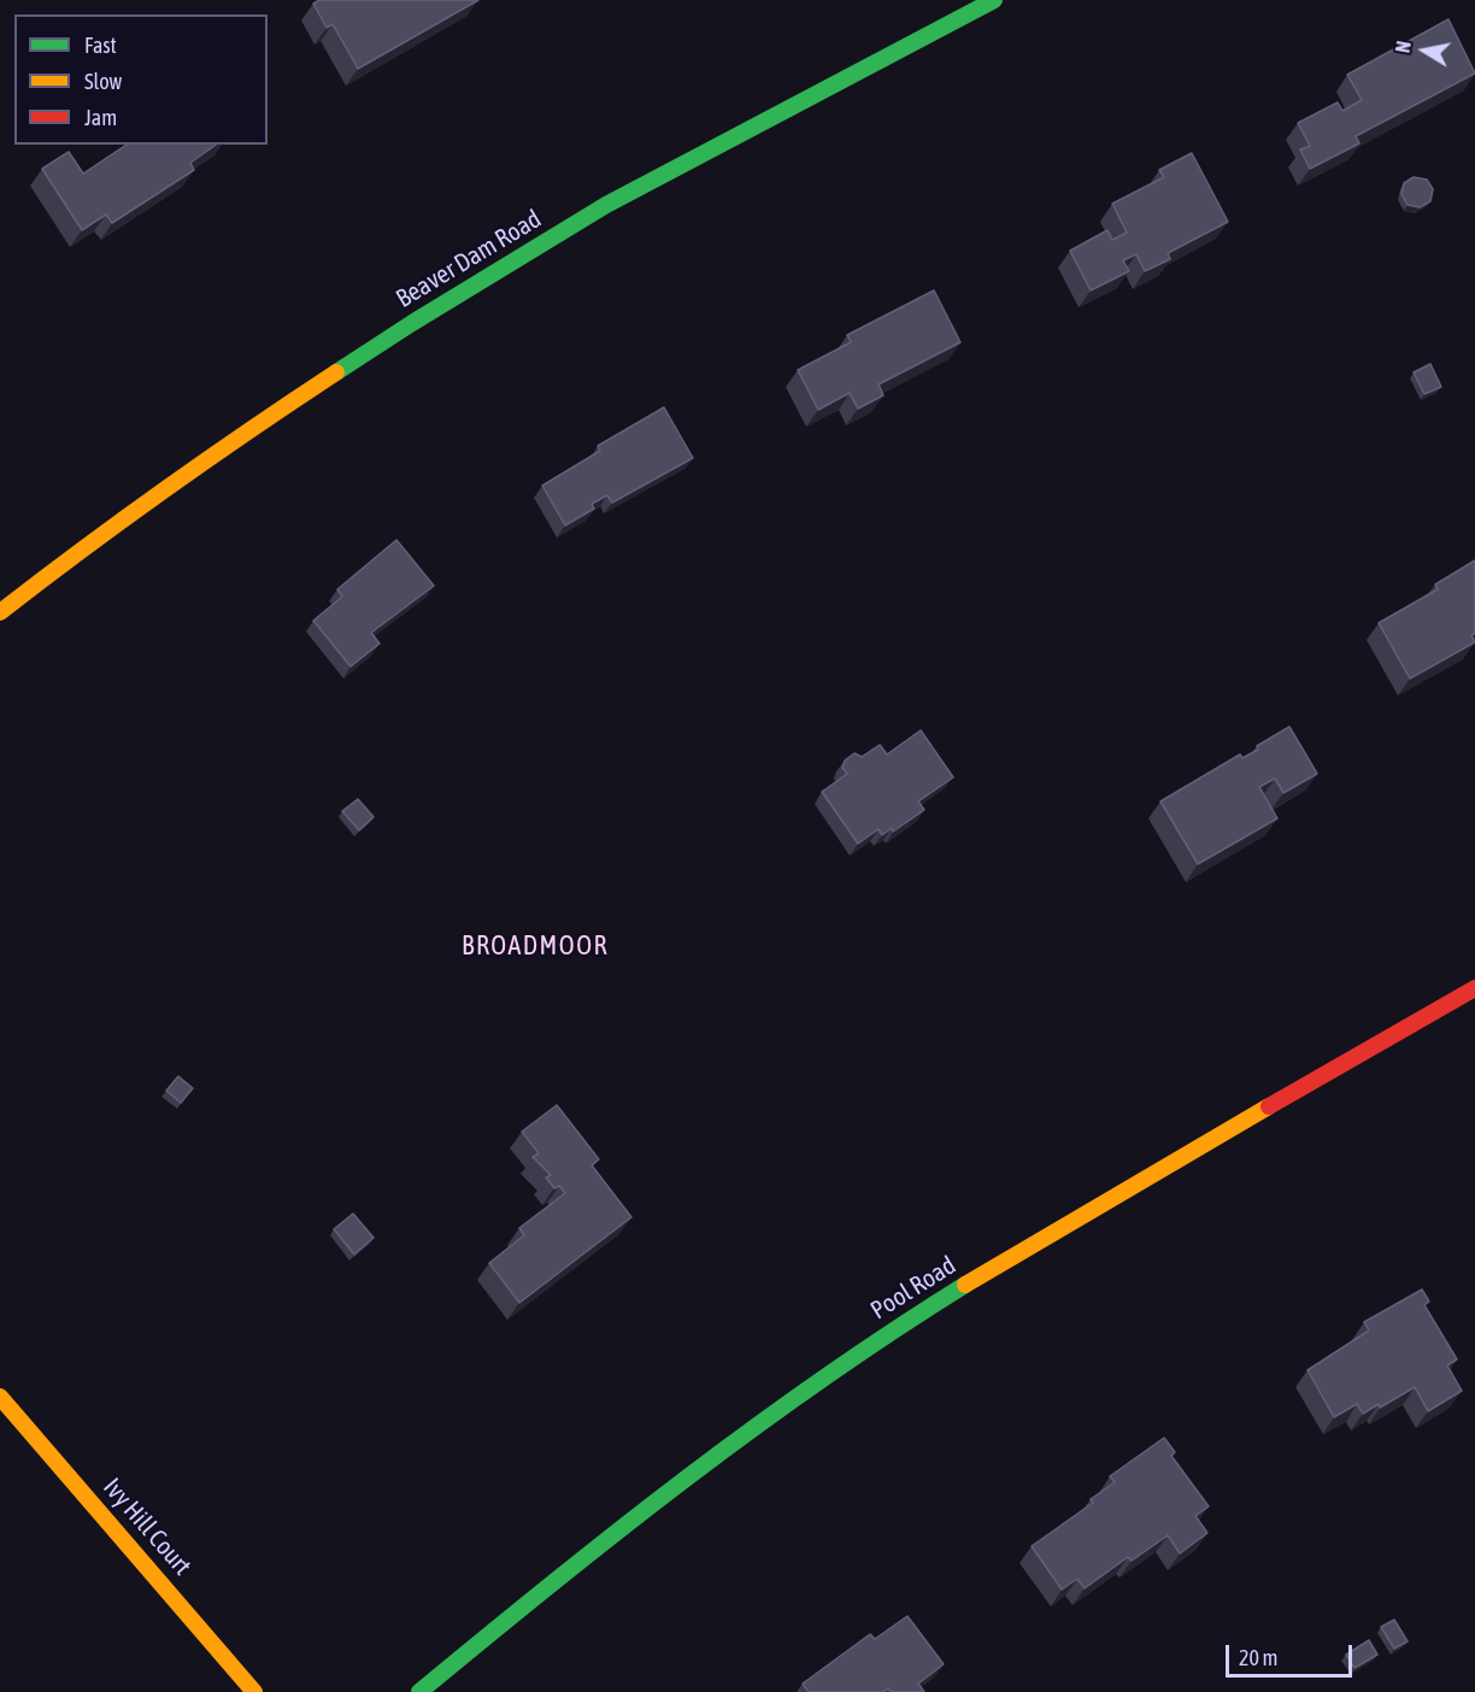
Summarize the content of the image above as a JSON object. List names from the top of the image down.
{
  "streets": {
    "street": ["Beaver Dam Road", "Pool Road", "Ivy Hill Court"]
  },
  "districts": ["BROADMOOR"],
  "legend": ["Fast", "Slow", "Jam"],
  "scale_bar": "20 m",
  "north": "left"
}
